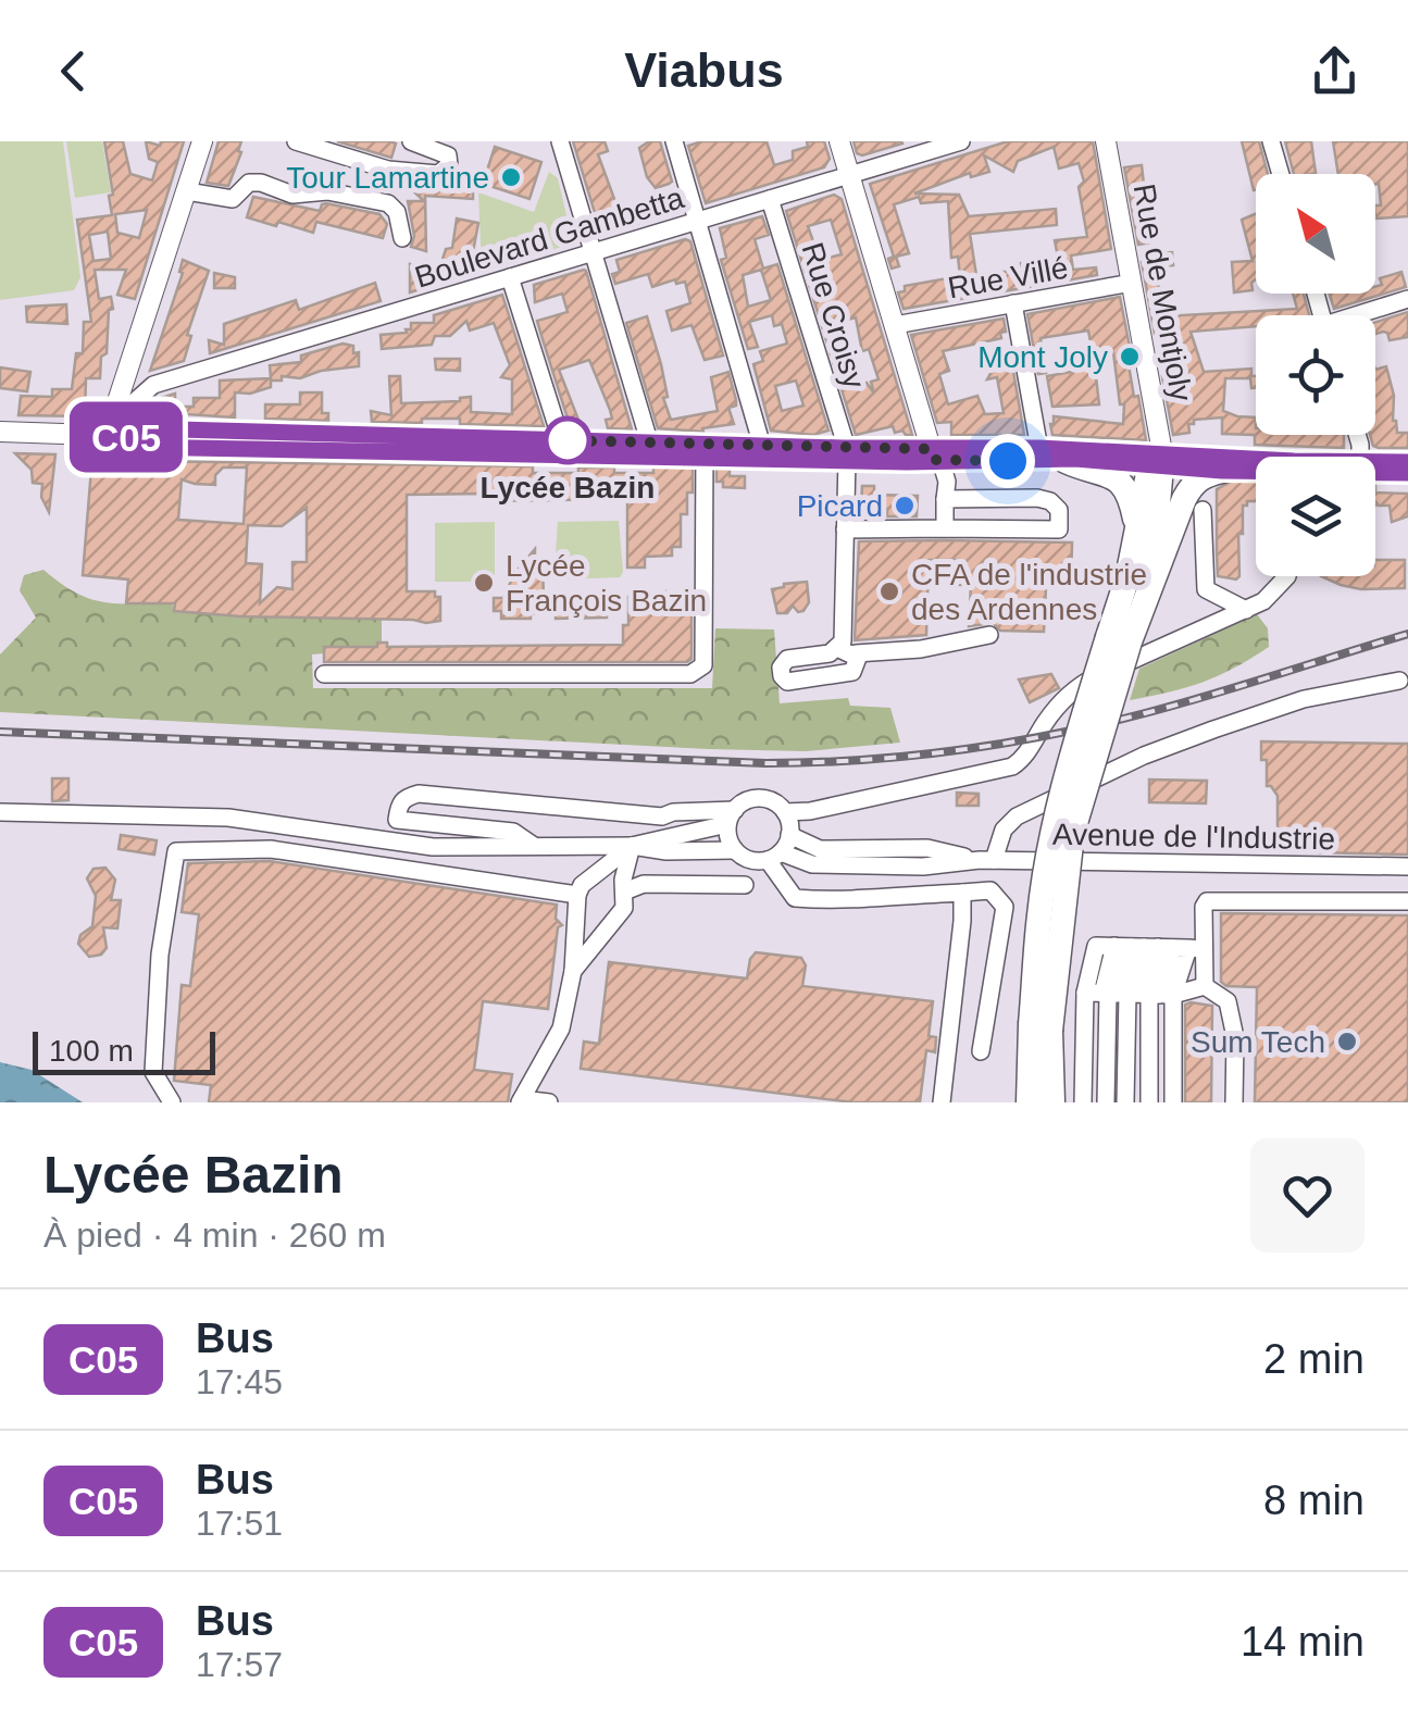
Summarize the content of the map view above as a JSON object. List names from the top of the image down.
{
  "streets": {
    "main road": ["Rue de Montjoly"],
    "street": [
      "Boulevard Gambetta",
      "Rue Villé",
      "Rue Croisy",
      "Avenue de l'Industrie"
    ]
  },
  "crossings": [
    ["Boulevard Gambetta", "Rue Croisy"],
    ["Rue Villé", "Rue de Montjoly"]
  ],
  "places": [
    "Tour Lamartine",
    "Mont Joly",
    "Lycée Bazin",
    "Picard",
    "Lycée François Bazin",
    "CFA de l'industrie des Ardennes",
    "Sum Tech"
  ],
  "lines": ["bus line C05"],
  "scale_bar": "100 m",
  "north": "top left",
  "page": {
    "header": "Viabus",
    "on_map": "C05",
    "scale": "100 m",
    "heading": ["Lycée Bazin", "À pied · 4 min · 260 m"],
    "list": [
      {
        "mark": "C05",
        "name": "Bus",
        "note": "17:45",
        "value": "2 min"
      },
      {
        "mark": "C05",
        "name": "Bus",
        "note": "17:51",
        "value": "8 min"
      },
      {
        "mark": "C05",
        "name": "Bus",
        "note": "17:57",
        "value": "14 min"
      }
    ]
  }
}
